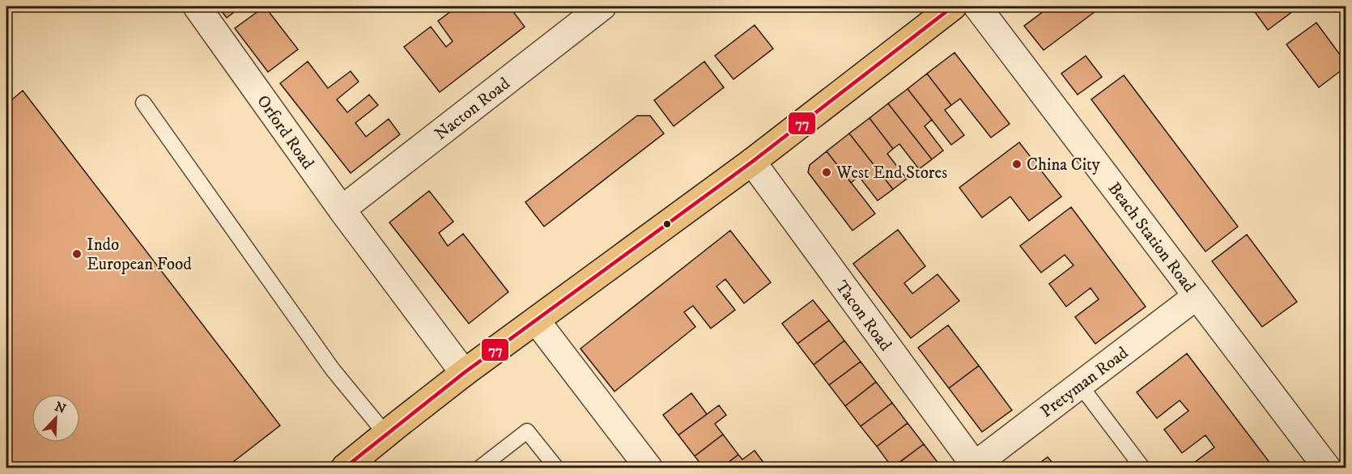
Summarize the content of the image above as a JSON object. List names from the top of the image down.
{
  "streets": {
    "street": [
      "Nacton Road",
      "Orford Road",
      "Beach Station Road",
      "Tacon Road",
      "Pretyman Road"
    ]
  },
  "crossings": [
    ["Nacton Road", "Orford Road"],
    ["Beach Station Road", "Pretyman Road"],
    ["Tacon Road", "Pretyman Road"]
  ],
  "places": ["China City", "West End Stores", "Indo European Food"],
  "lines": ["transit line 77"],
  "north": "top right"
}
